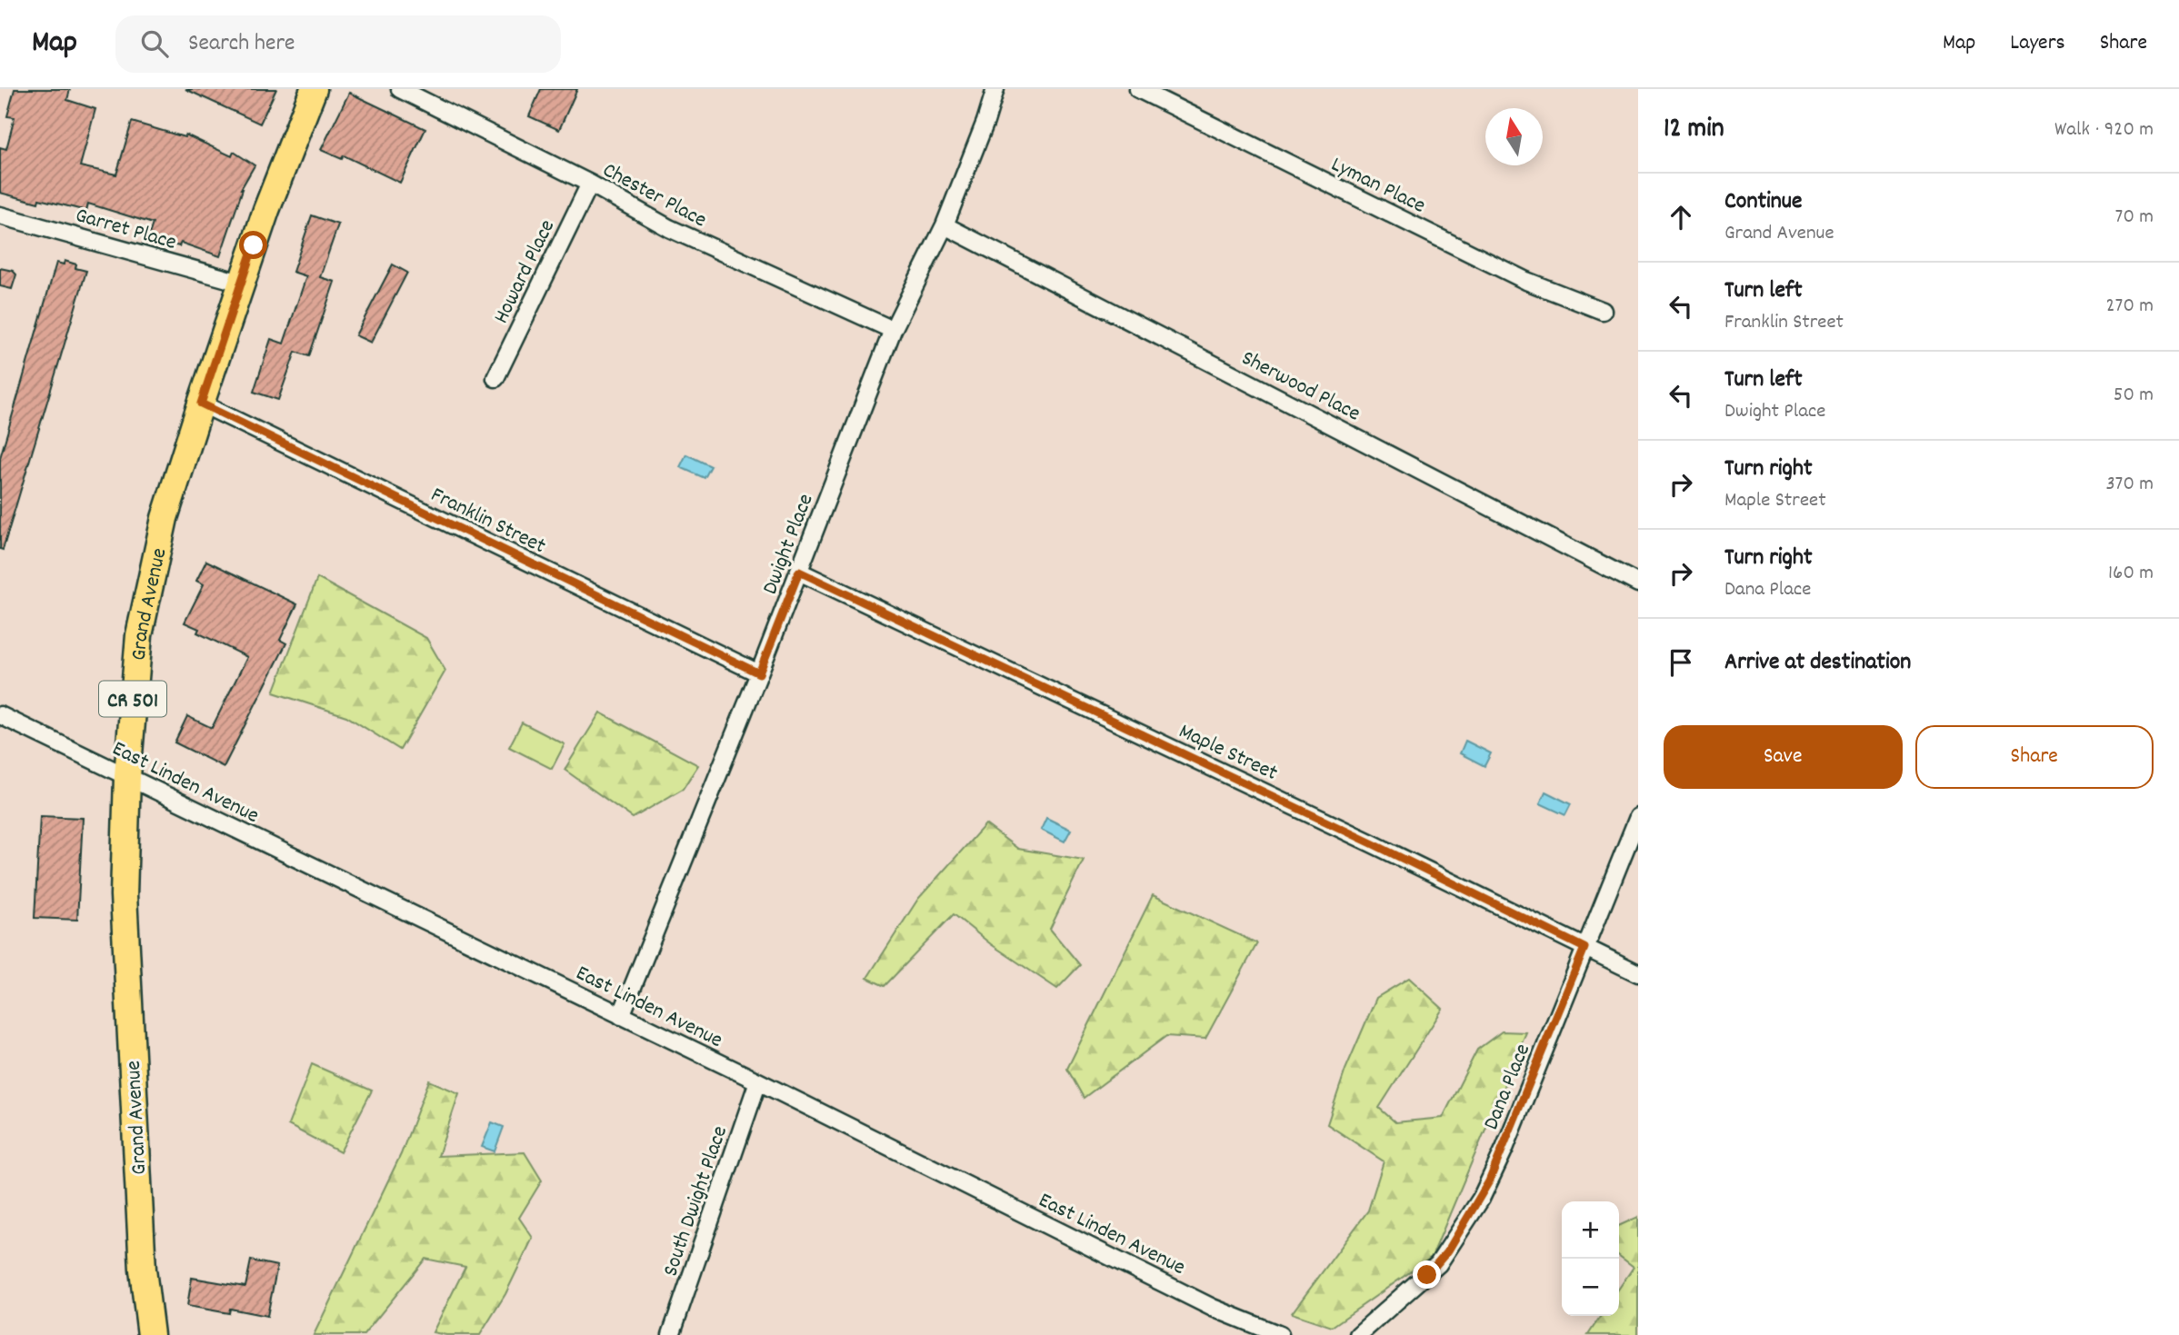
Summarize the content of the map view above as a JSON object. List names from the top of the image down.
{
  "streets": {
    "main road": ["Grand Avenue", "CR 501"],
    "street": [
      "Lyman Place",
      "Chester Place",
      "Garret Place",
      "Howard Place",
      "Sherwood Place",
      "Franklin Street",
      "Dwight Place",
      "Maple Street",
      "East Linden Avenue",
      "Dana Place",
      "South Dwight Place"
    ]
  },
  "crossings": [
    ["Chester Place", "Howard Place"],
    ["Chester Place", "Dwight Place"],
    ["Garret Place", "Grand Avenue"],
    ["Sherwood Place", "Dwight Place"],
    ["Franklin Street", "Dwight Place"],
    ["Franklin Street", "Grand Avenue"],
    ["Dwight Place", "Maple Street"],
    ["Dwight Place", "East Linden Avenue"],
    ["Grand Avenue", "East Linden Avenue"],
    ["Maple Street", "Dana Place"],
    ["East Linden Avenue", "South Dwight Place"]
  ],
  "north": "top",
  "page": {
    "header": "Map",
    "search": "Search here",
    "nav": ["Map", "Layers", "Share"],
    "heading": ["12 min", "Walk · 920 m"],
    "list": [
      ["Continue", "Grand Avenue", "70 m"],
      ["Turn left", "Franklin Street", "270 m"],
      ["Turn left", "Dwight Place", "50 m"],
      ["Turn right", "Maple Street", "370 m"],
      ["Turn right", "Dana Place", "160 m"],
      "Arrive at destination"
    ],
    "buttons": ["Save", "Share"],
    "map_buttons": ["+", "−"]
  }
}
